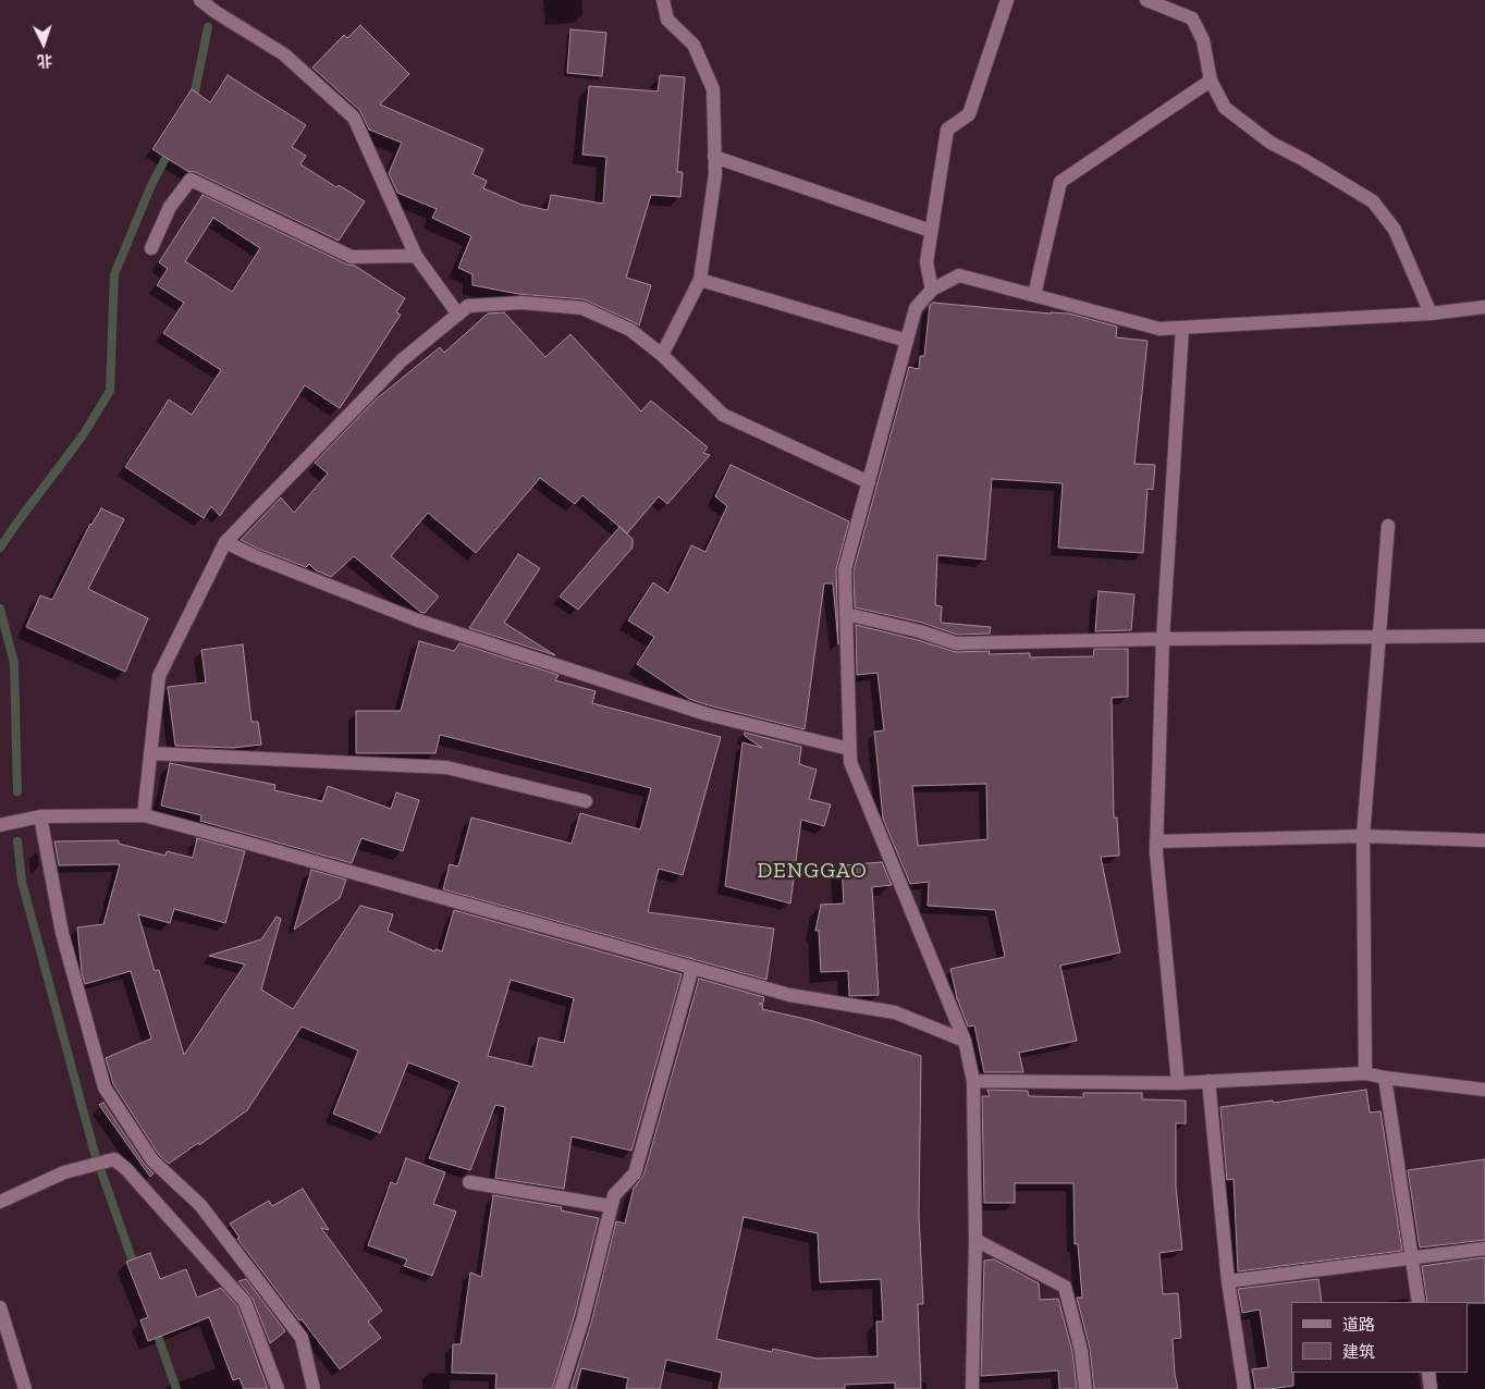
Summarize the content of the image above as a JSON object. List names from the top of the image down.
{
  "districts": ["DENGGAO"],
  "legend": ["道路", "建筑"],
  "north": "bottom"
}
